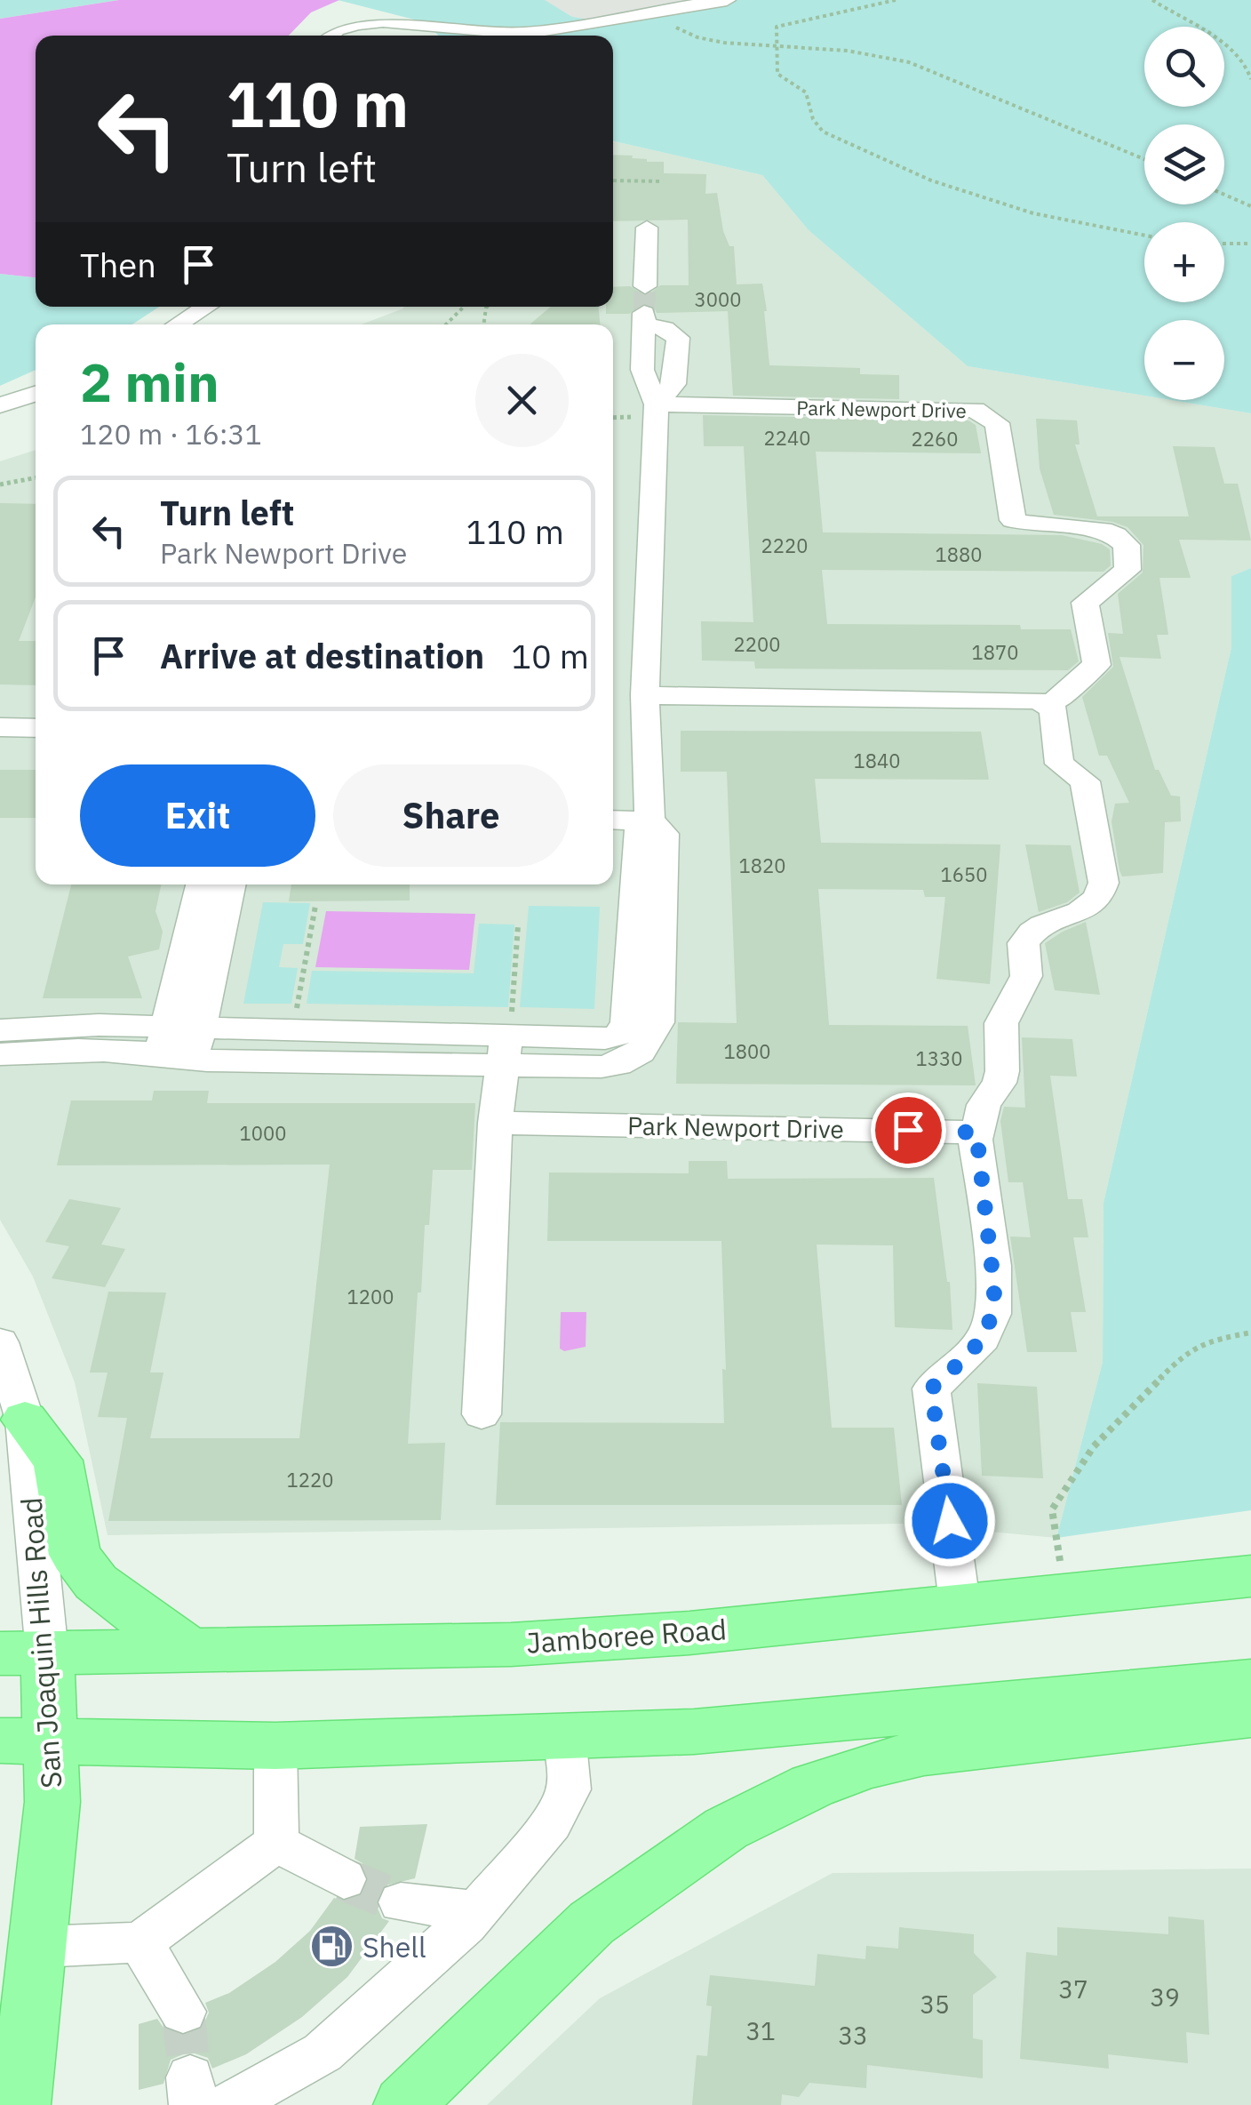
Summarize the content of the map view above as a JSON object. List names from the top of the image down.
{
  "streets": {
    "main road": ["Jamboree Road", "San Joaquin Hills Road"],
    "street": ["Park Newport Drive"]
  },
  "crossings": [
    ["Jamboree Road", "San Joaquin Hills Road"]
  ],
  "places": {
    "fuel station": ["Shell"]
  },
  "house_numbers": [
    "3000",
    "2240",
    "2260",
    "2220",
    "1880",
    "2200",
    "1870",
    "1840",
    "1820",
    "1650",
    "1800",
    "1330",
    "1000",
    "1200",
    "1220",
    "37",
    "39",
    "35",
    "31",
    "33"
  ],
  "page": {
    "map_buttons": ["+", "−"],
    "turn": ["110 m", "Turn left"],
    "then": "Then",
    "heading": ["2 min", "120 m · 16:31"],
    "list": [
      {
        "name": "Turn left",
        "note": "Park Newport Drive",
        "value": "110 m"
      },
      {
        "name": "Arrive at destination",
        "value": "10 m"
      }
    ],
    "buttons": ["Exit", "Share"]
  }
}
